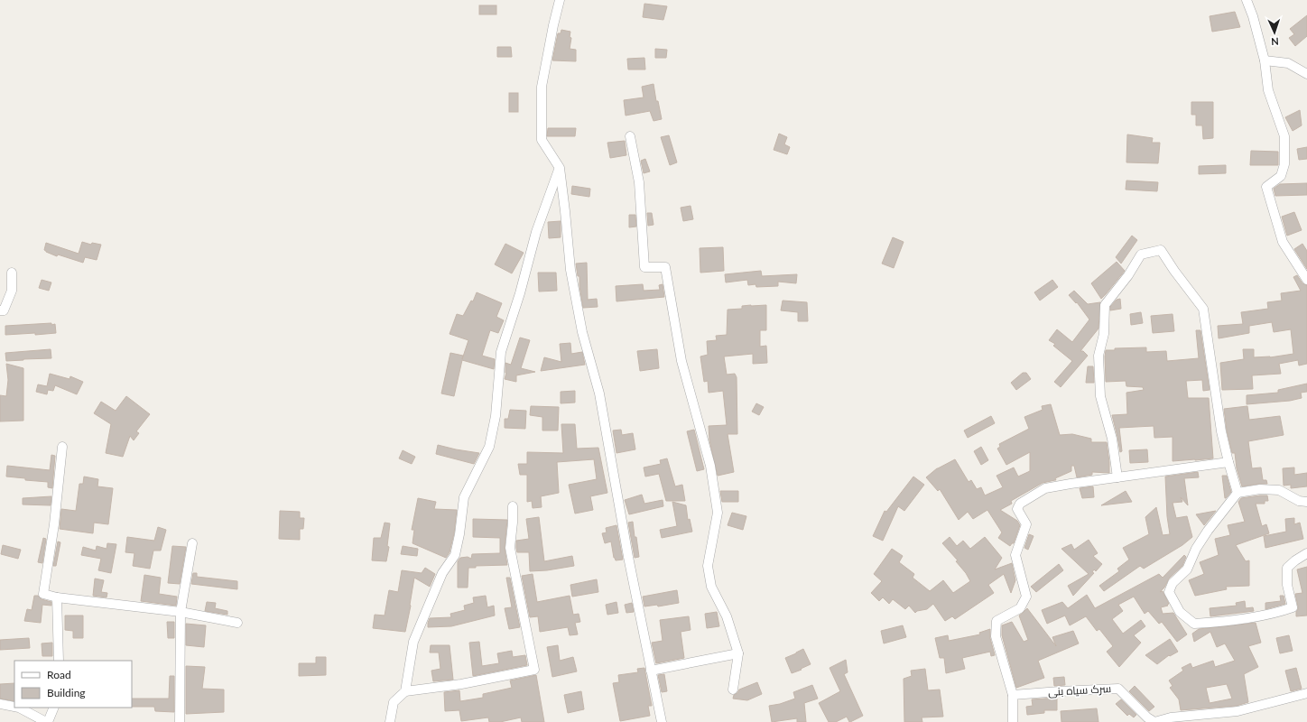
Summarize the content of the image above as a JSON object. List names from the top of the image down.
{
  "streets": {
    "street": ["سرک سیاه بنی"]
  },
  "legend": ["Road", "Building"],
  "north": "bottom"
}
